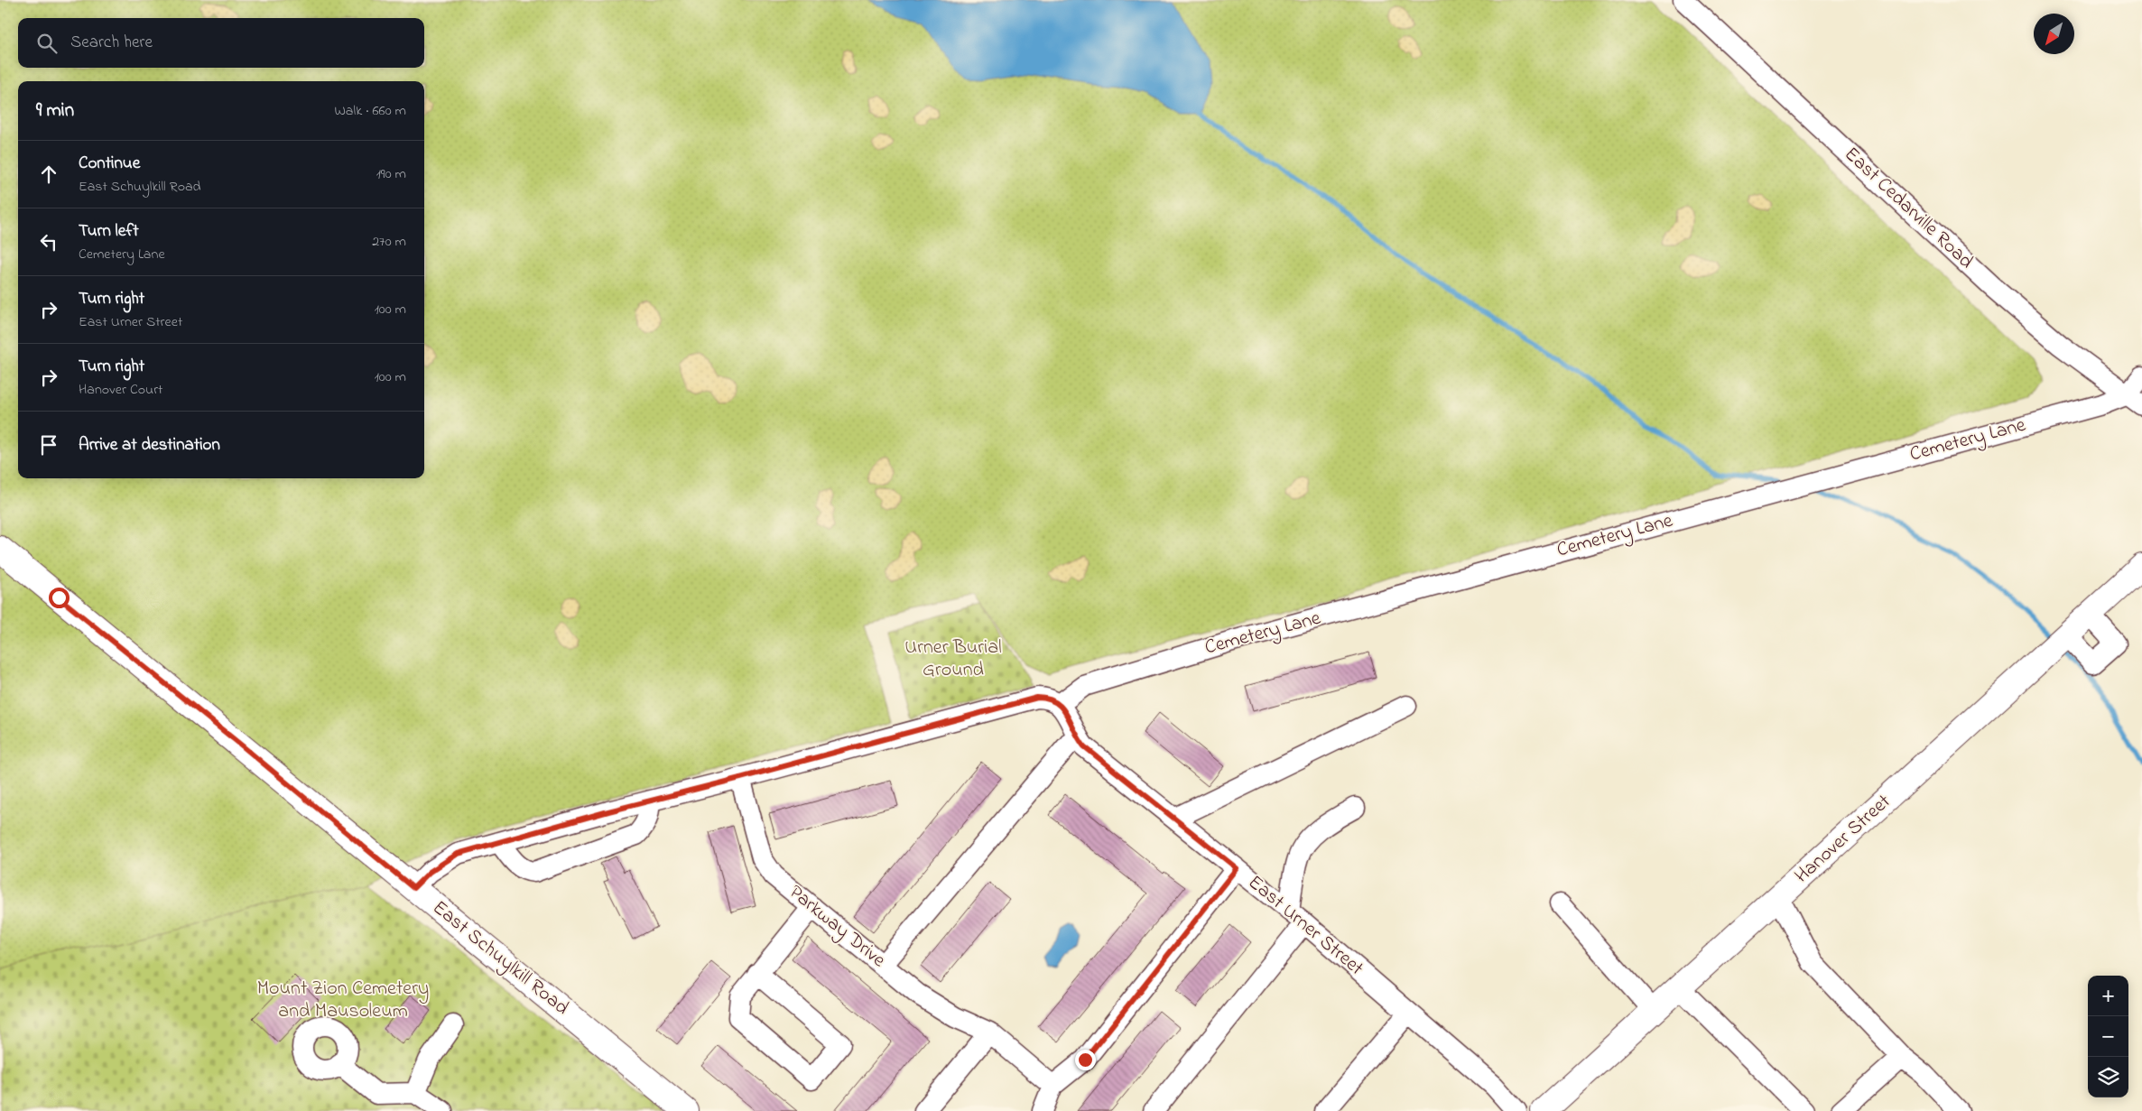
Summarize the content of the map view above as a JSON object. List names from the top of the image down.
{
  "streets": {
    "main road": ["Hanover Street", "East Schuylkill Road"],
    "street": [
      "East Cedarville Road",
      "Cemetery Lane",
      "East Urner Street",
      "Parkway Drive"
    ]
  },
  "crossings": [
    ["East Cedarville Road", "Cemetery Lane"],
    ["Cemetery Lane", "East Urner Street"]
  ],
  "parks": ["Urner Burial Ground", "Mount Zion Cemetery and Mausoleum"],
  "north": "bottom left",
  "page": {
    "search": "Search here",
    "heading": ["9 min", "Walk · 660 m"],
    "list": [
      ["Continue", "East Schuylkill Road", "190 m"],
      ["Turn left", "Cemetery Lane", "270 m"],
      ["Turn right", "East Urner Street", "100 m"],
      ["Turn right", "Hanover Court", "100 m"],
      "Arrive at destination"
    ],
    "map_buttons": ["+", "−"]
  }
}
